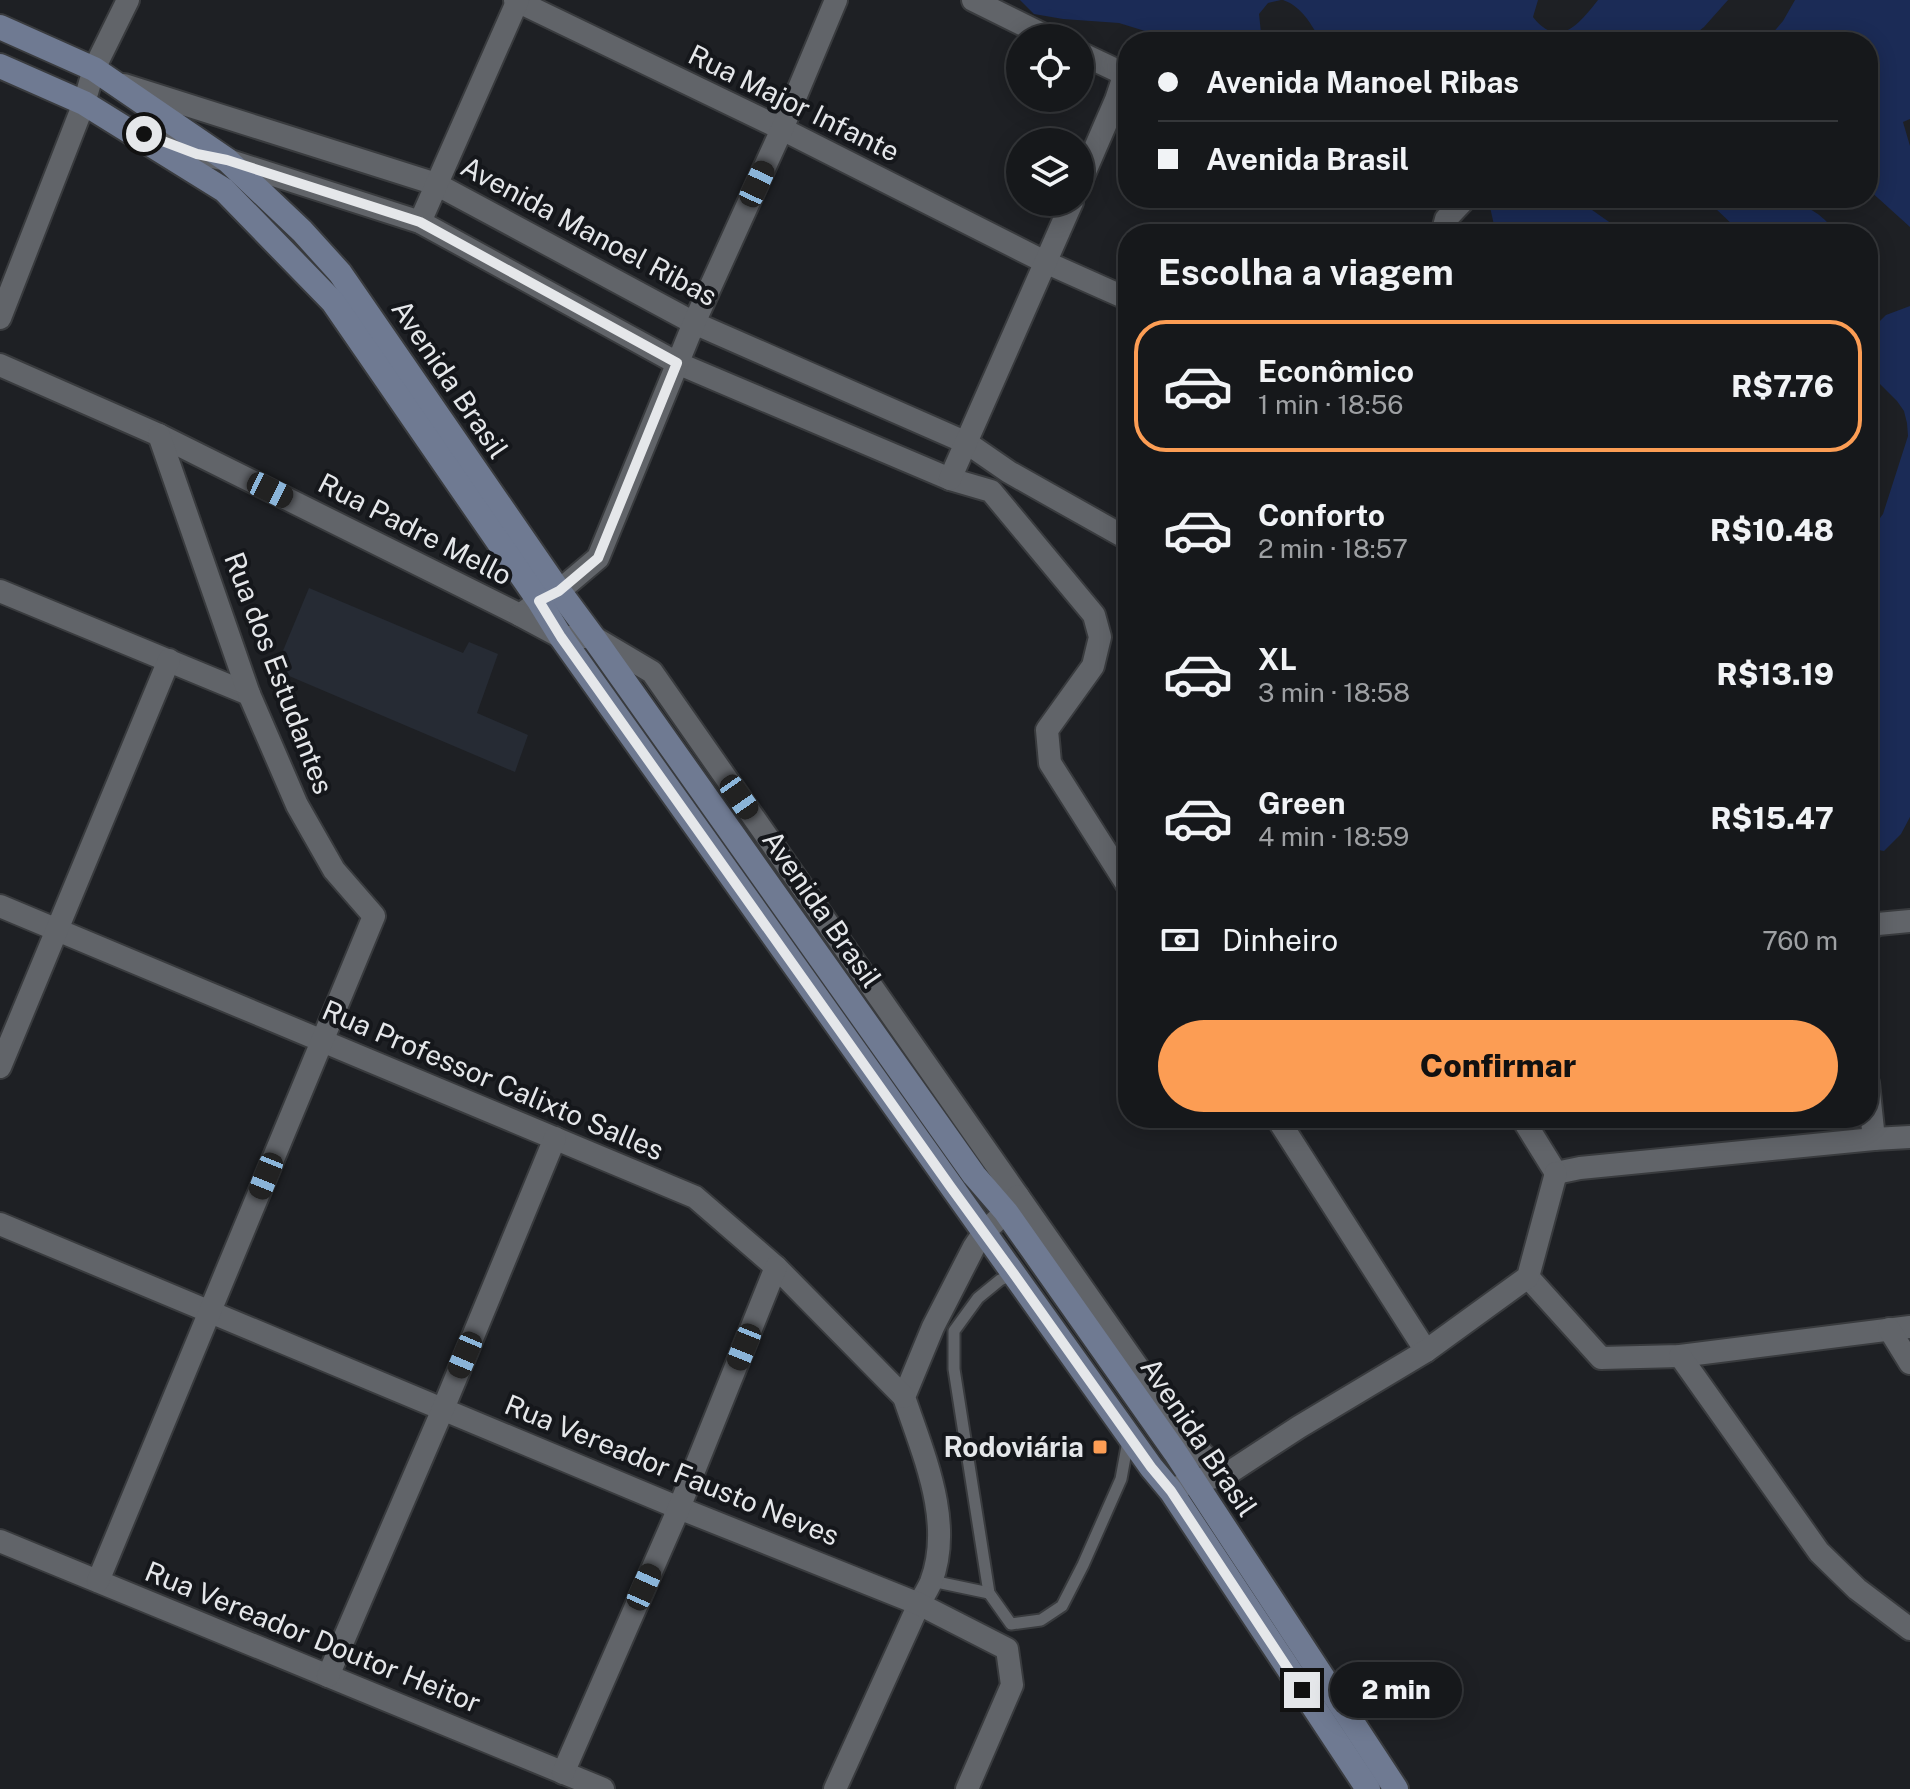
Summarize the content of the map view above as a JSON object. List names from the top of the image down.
{
  "streets": {
    "main road": ["Avenida Manoel Ribas", "Avenida Brasil"],
    "street": [
      "Rua Major Infante",
      "Rua Padre Mello",
      "Rua dos Estudantes",
      "Rua Professor Calixto Salles",
      "Rua Vereador Fausto Neves",
      "Rua Vereador Doutor Heitor"
    ]
  },
  "crossings": [
    ["Avenida Manoel Ribas", "Avenida Brasil"],
    ["Avenida Brasil", "Rua Padre Mello"],
    ["Rua Padre Mello", "Rua dos Estudantes"],
    ["Rua dos Estudantes", "Rua Professor Calixto Salles"]
  ],
  "places": {
    "transit": ["Rodoviária"]
  },
  "page": {
    "banner": ["Avenida Manoel Ribas", "Avenida Brasil"],
    "heading": "Escolha a viagem",
    "list": [
      {
        "name": "Econômico",
        "note": "1 min · 18:56",
        "value": "R$7.76"
      },
      {
        "name": "Conforto",
        "note": "2 min · 18:57",
        "value": "R$10.48"
      },
      {
        "name": "XL",
        "note": "3 min · 18:58",
        "value": "R$13.19"
      },
      {
        "name": "Green",
        "note": "4 min · 18:59",
        "value": "R$15.47"
      }
    ],
    "pay": ["Dinheiro", "760 m"],
    "buttons": "Confirmar",
    "bubble": "2 min"
  }
}
